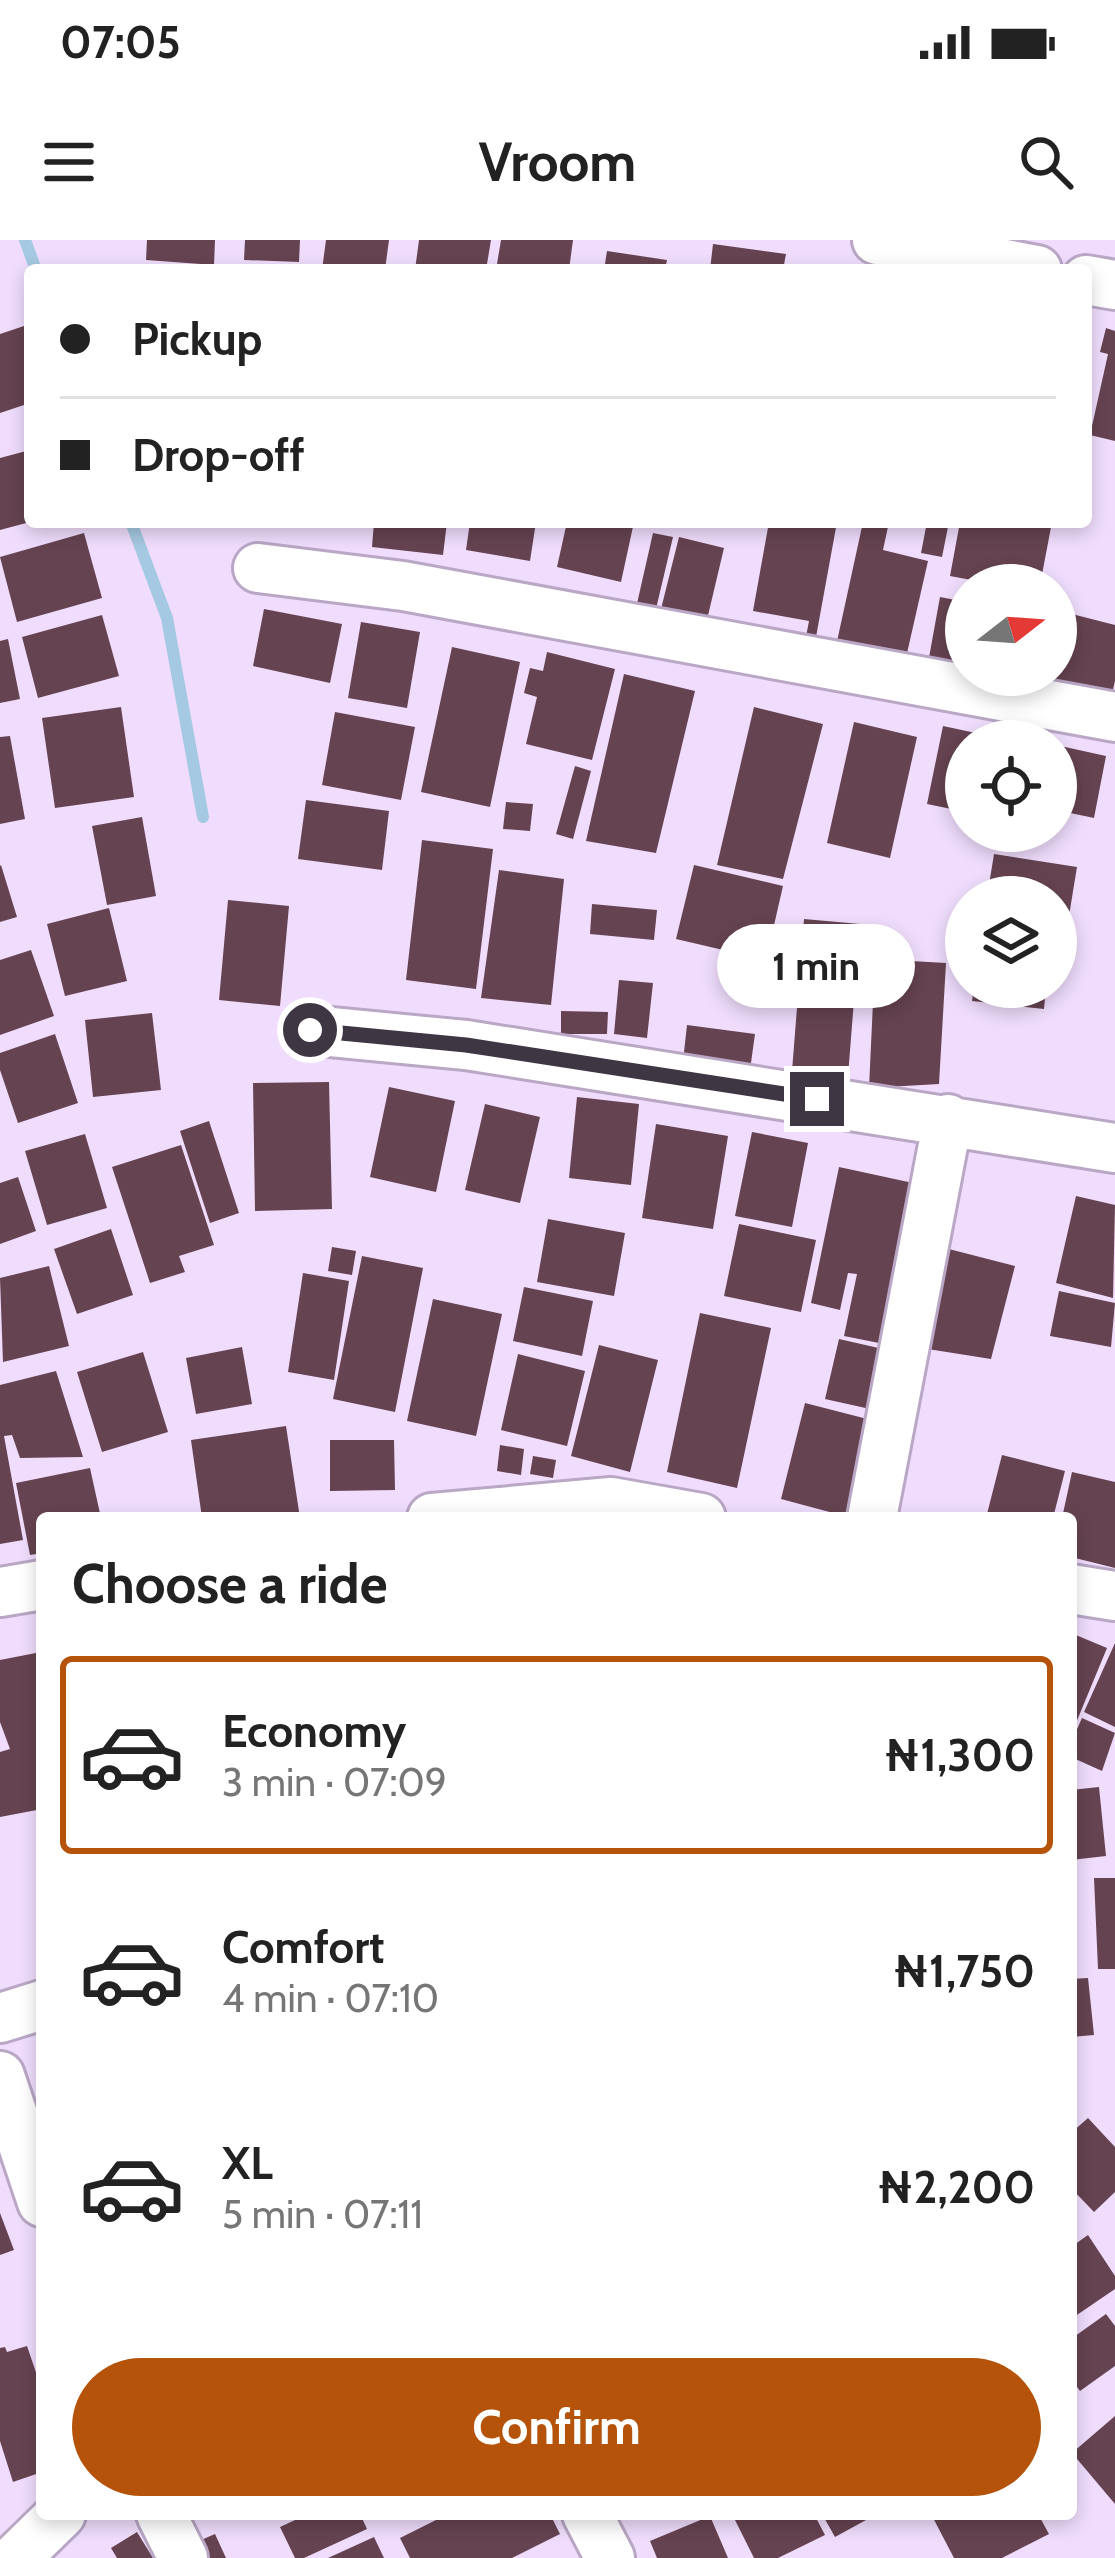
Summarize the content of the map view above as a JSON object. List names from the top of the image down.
{
  "north": "right",
  "page": {
    "status": "07:05",
    "header": "Vroom",
    "banner": ["Pickup", "Drop-off"],
    "bubble": "1 min",
    "heading": "Choose a ride",
    "list": [
      {
        "name": "Economy",
        "note": "3 min · 07:09",
        "value": "₦1,300"
      },
      {
        "name": "Comfort",
        "note": "4 min · 07:10",
        "value": "₦1,750"
      },
      {
        "name": "XL",
        "note": "5 min · 07:11",
        "value": "₦2,200"
      }
    ],
    "buttons": "Confirm"
  }
}
